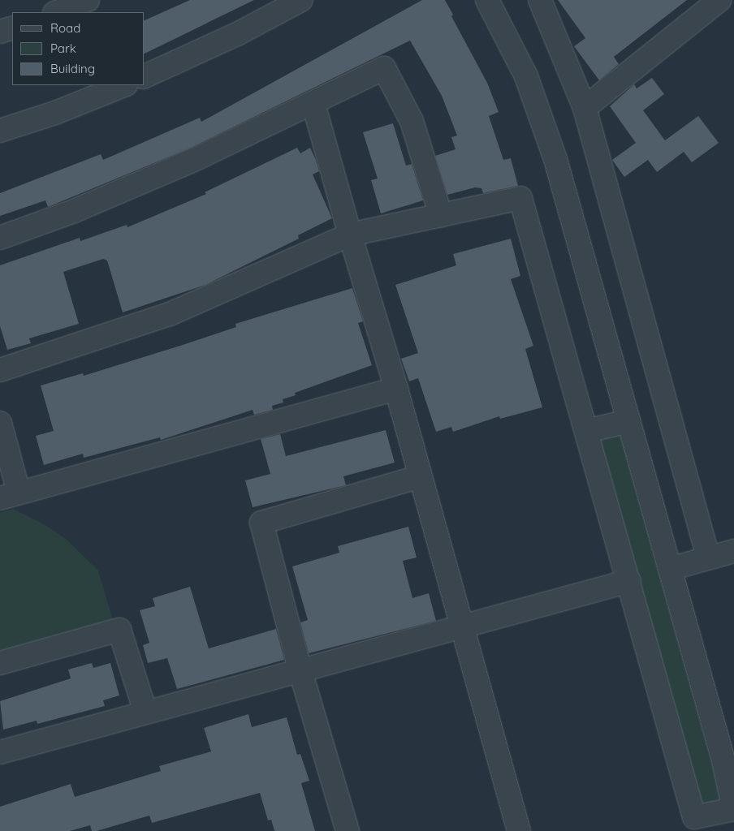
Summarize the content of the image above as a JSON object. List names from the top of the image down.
{
  "legend": ["Road", "Park", "Building"]
}
